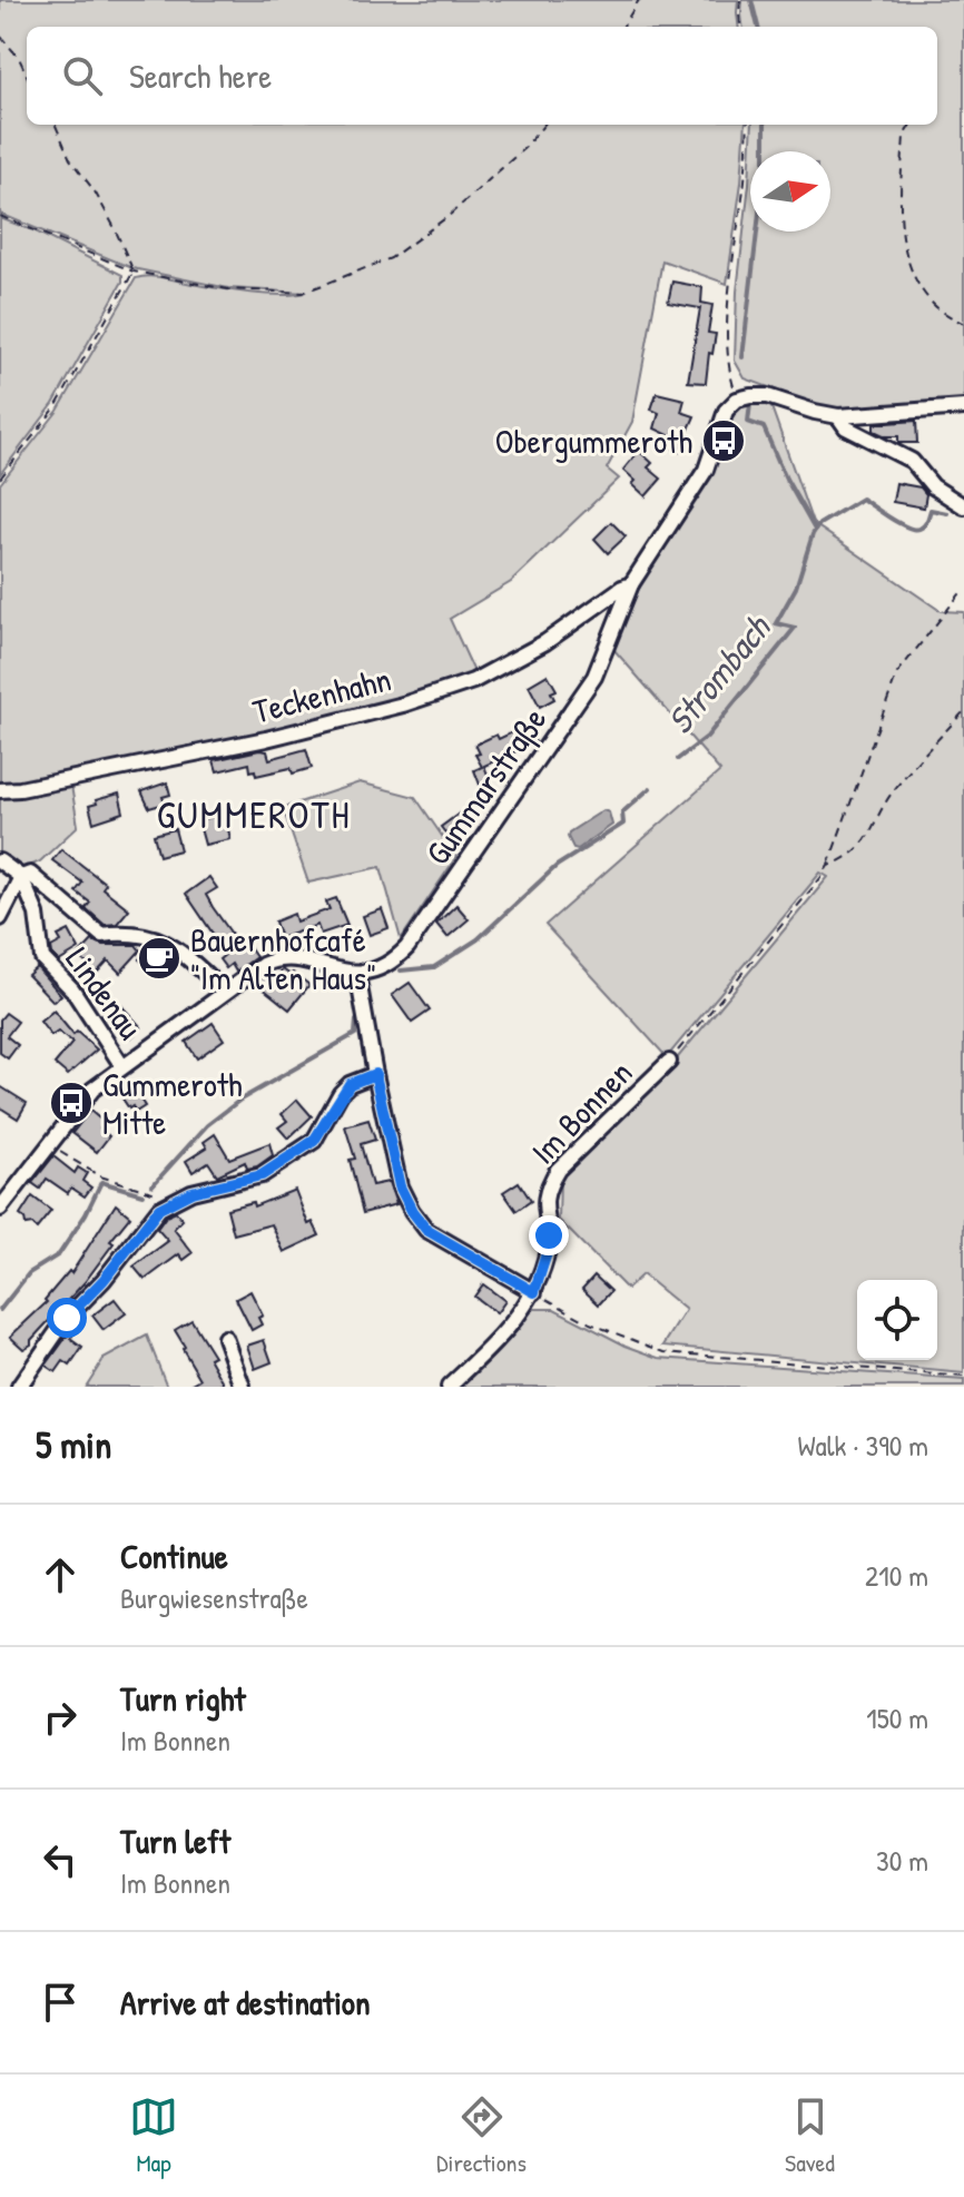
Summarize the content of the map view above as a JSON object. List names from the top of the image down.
{
  "streets": {
    "street": [
      "Teckenhahn",
      "Gummarstraße",
      "Lindenau",
      "Im Bonnen"
    ]
  },
  "crossings": [
    ["Teckenhahn", "Gummarstraße"]
  ],
  "districts": ["GUMMEROTH"],
  "water": ["Strombach"],
  "places": {
    "bus stop": ["Obergummeroth", "Gummeroth Mitte"],
    "cafe": ["Bauernhofcafé \"Im Alten Haus\""]
  },
  "north": "right",
  "page": {
    "search": "Search here",
    "heading": ["5 min", "Walk · 390 m"],
    "list": [
      ["Continue", "Burgwiesenstraße", "210 m"],
      ["Turn right", "Im Bonnen", "150 m"],
      ["Turn left", "Im Bonnen", "30 m"],
      "Arrive at destination"
    ],
    "nav": ["Map", "Directions", "Saved"]
  }
}
